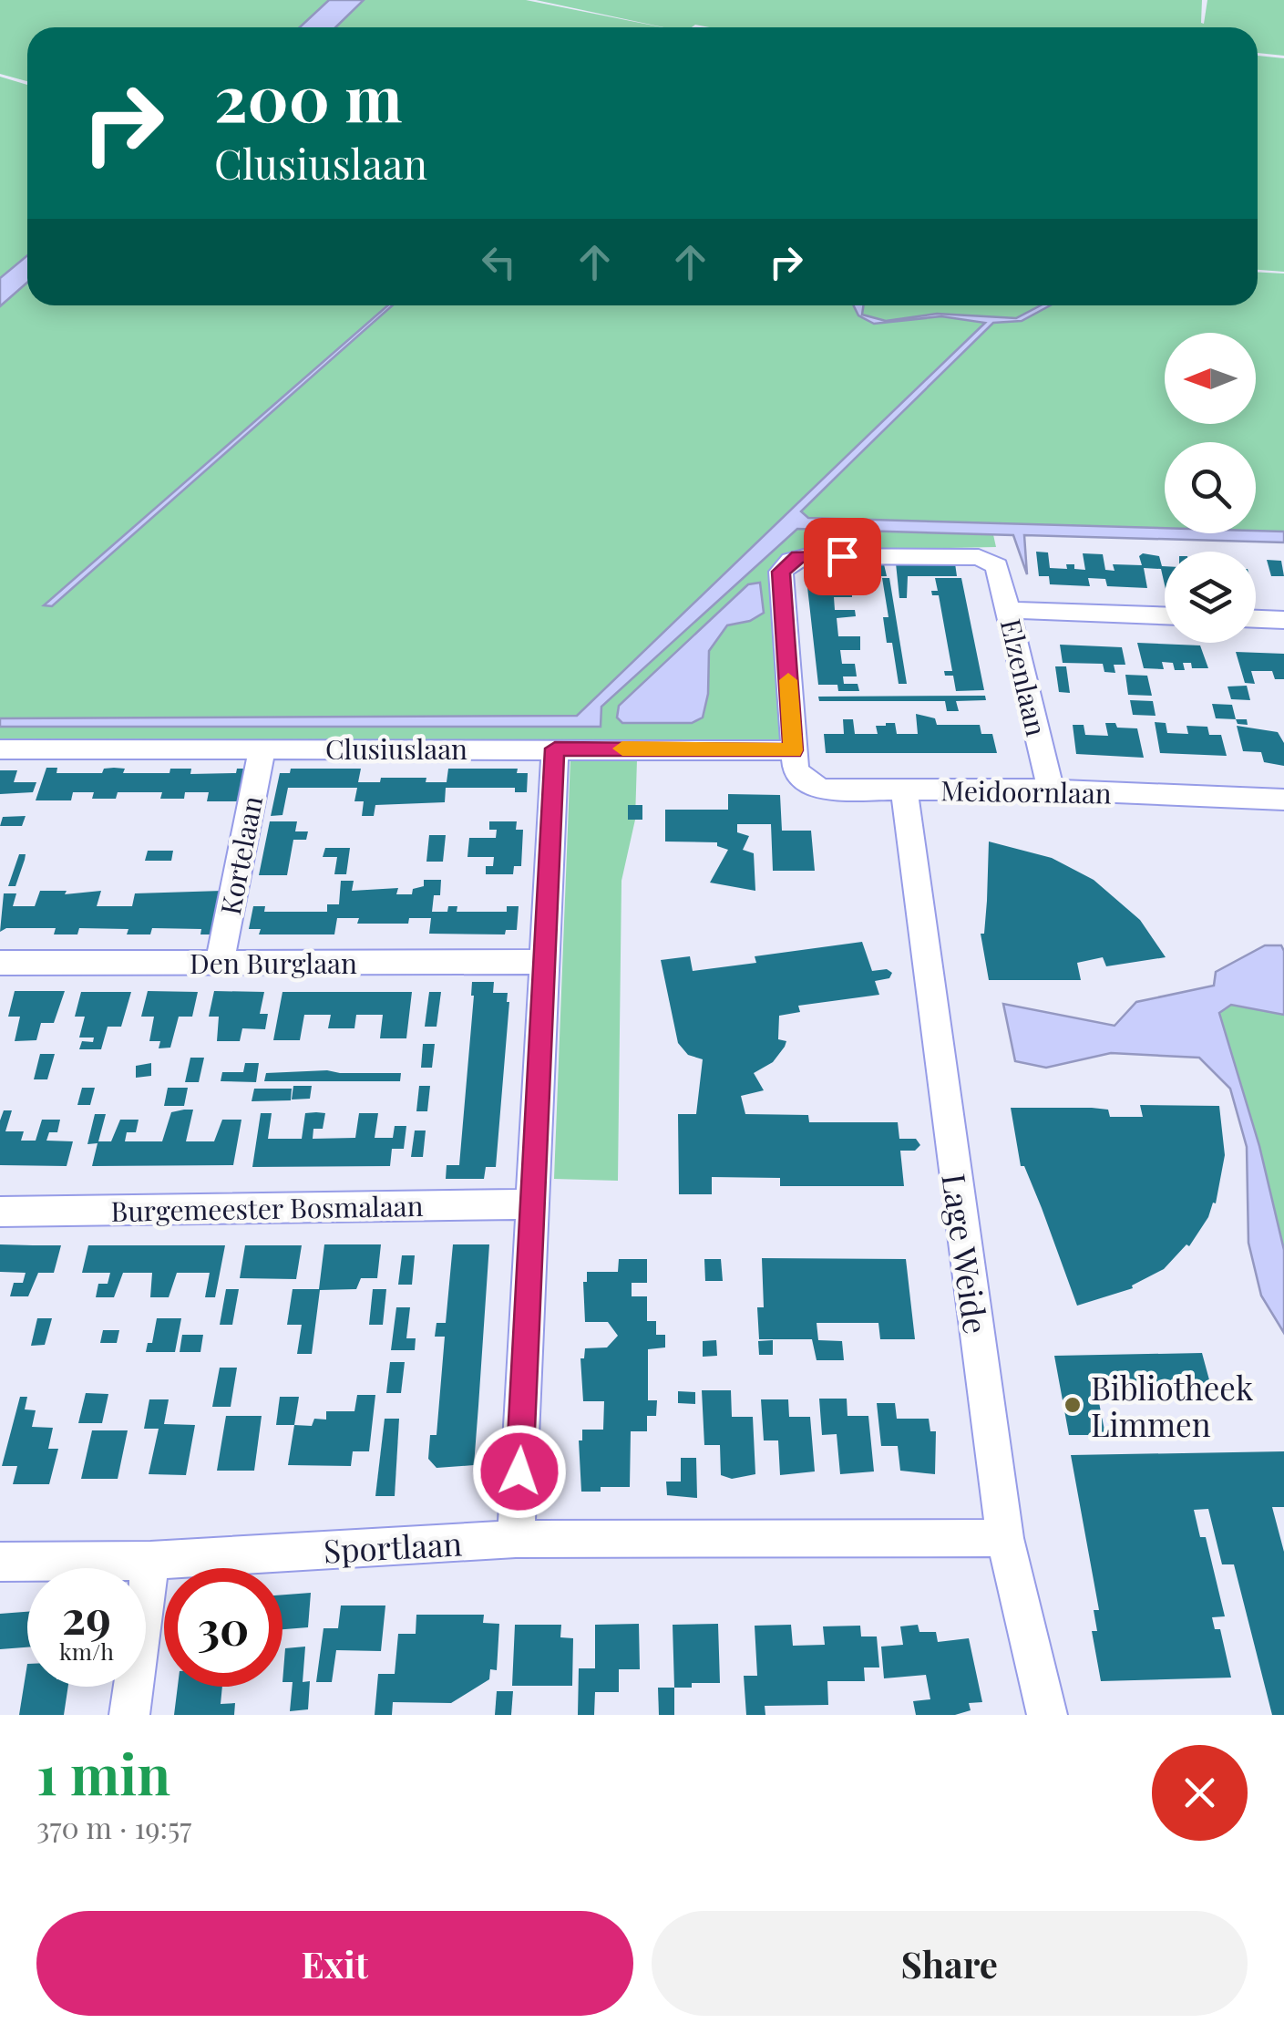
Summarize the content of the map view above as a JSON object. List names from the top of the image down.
{
  "streets": {
    "street": [
      "Elzenlaan",
      "Clusiuslaan",
      "Meidoornlaan",
      "Kortelaan",
      "Den Burglaan",
      "Burgemeester Bosmalaan",
      "Lage Weide",
      "Sportlaan"
    ]
  },
  "crossings": [
    ["Elzenlaan", "Clusiuslaan"],
    ["Elzenlaan", "Meidoornlaan"],
    ["Clusiuslaan", "Meidoornlaan"],
    ["Clusiuslaan", "Kortelaan"],
    ["Meidoornlaan", "Lage Weide"],
    ["Kortelaan", "Den Burglaan"],
    ["Lage Weide", "Sportlaan"]
  ],
  "places": ["Bibliotheek Limmen"],
  "north": "left",
  "page": {
    "turn": ["200 m", "Clusiuslaan"],
    "speed": "29 km/h",
    "limit": "30",
    "heading": ["1 min", "370 m · 19:57"],
    "buttons": ["Exit", "Share"]
  }
}
